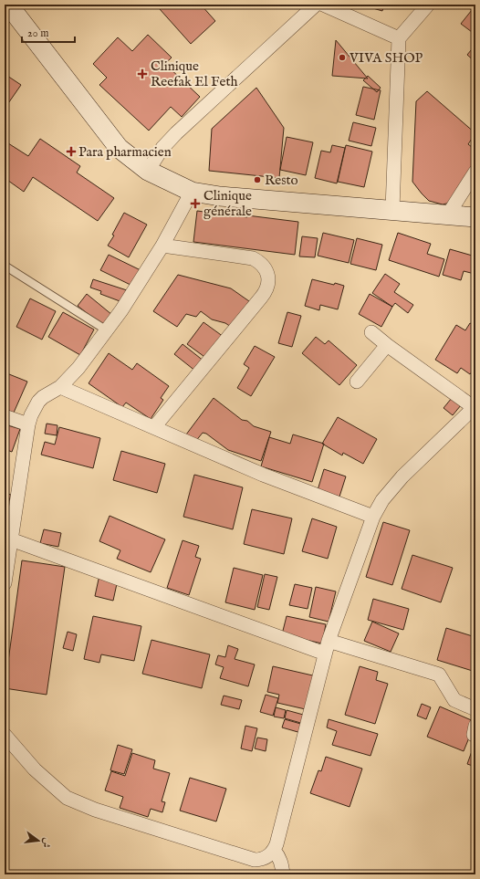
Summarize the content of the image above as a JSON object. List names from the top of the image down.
{
  "places": {
    "other": ["VIVA SHOP", "Resto"],
    "health": ["Clinique Reefak El Feth", "Para pharmacien", "Clinique générale"]
  },
  "scale_bar": "20 m",
  "north": "right"
}
